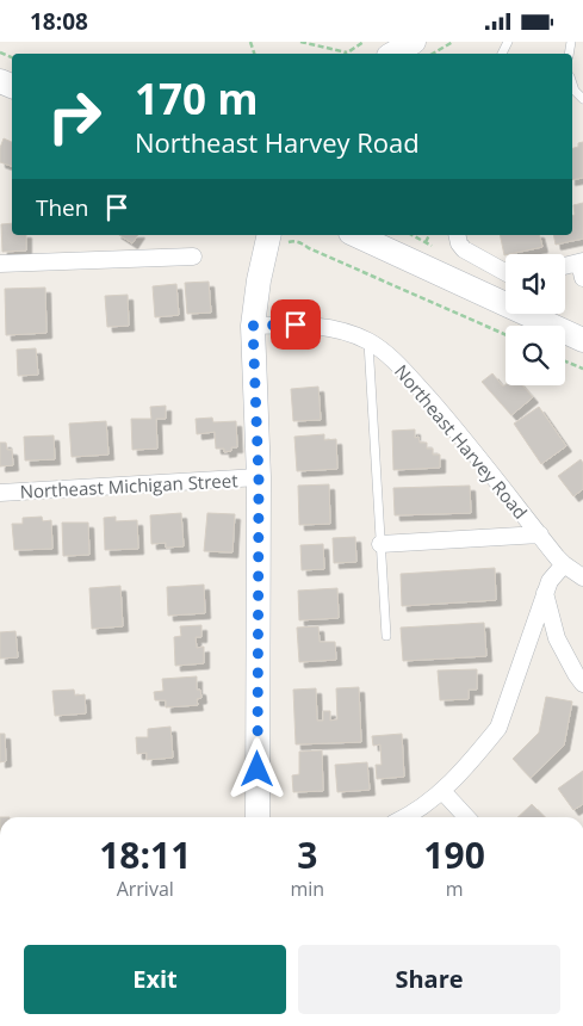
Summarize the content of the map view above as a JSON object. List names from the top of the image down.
{
  "streets": {
    "street": ["Northeast Harvey Road", "Northeast Michigan Street"]
  },
  "page": {
    "status": "18:08",
    "turn": ["170 m", "Northeast Harvey Road"],
    "then": "Then",
    "eta": [
      "18:11",
      "Arrival",
      "3",
      "min",
      "190",
      "m"
    ],
    "buttons": ["Exit", "Share"]
  }
}
